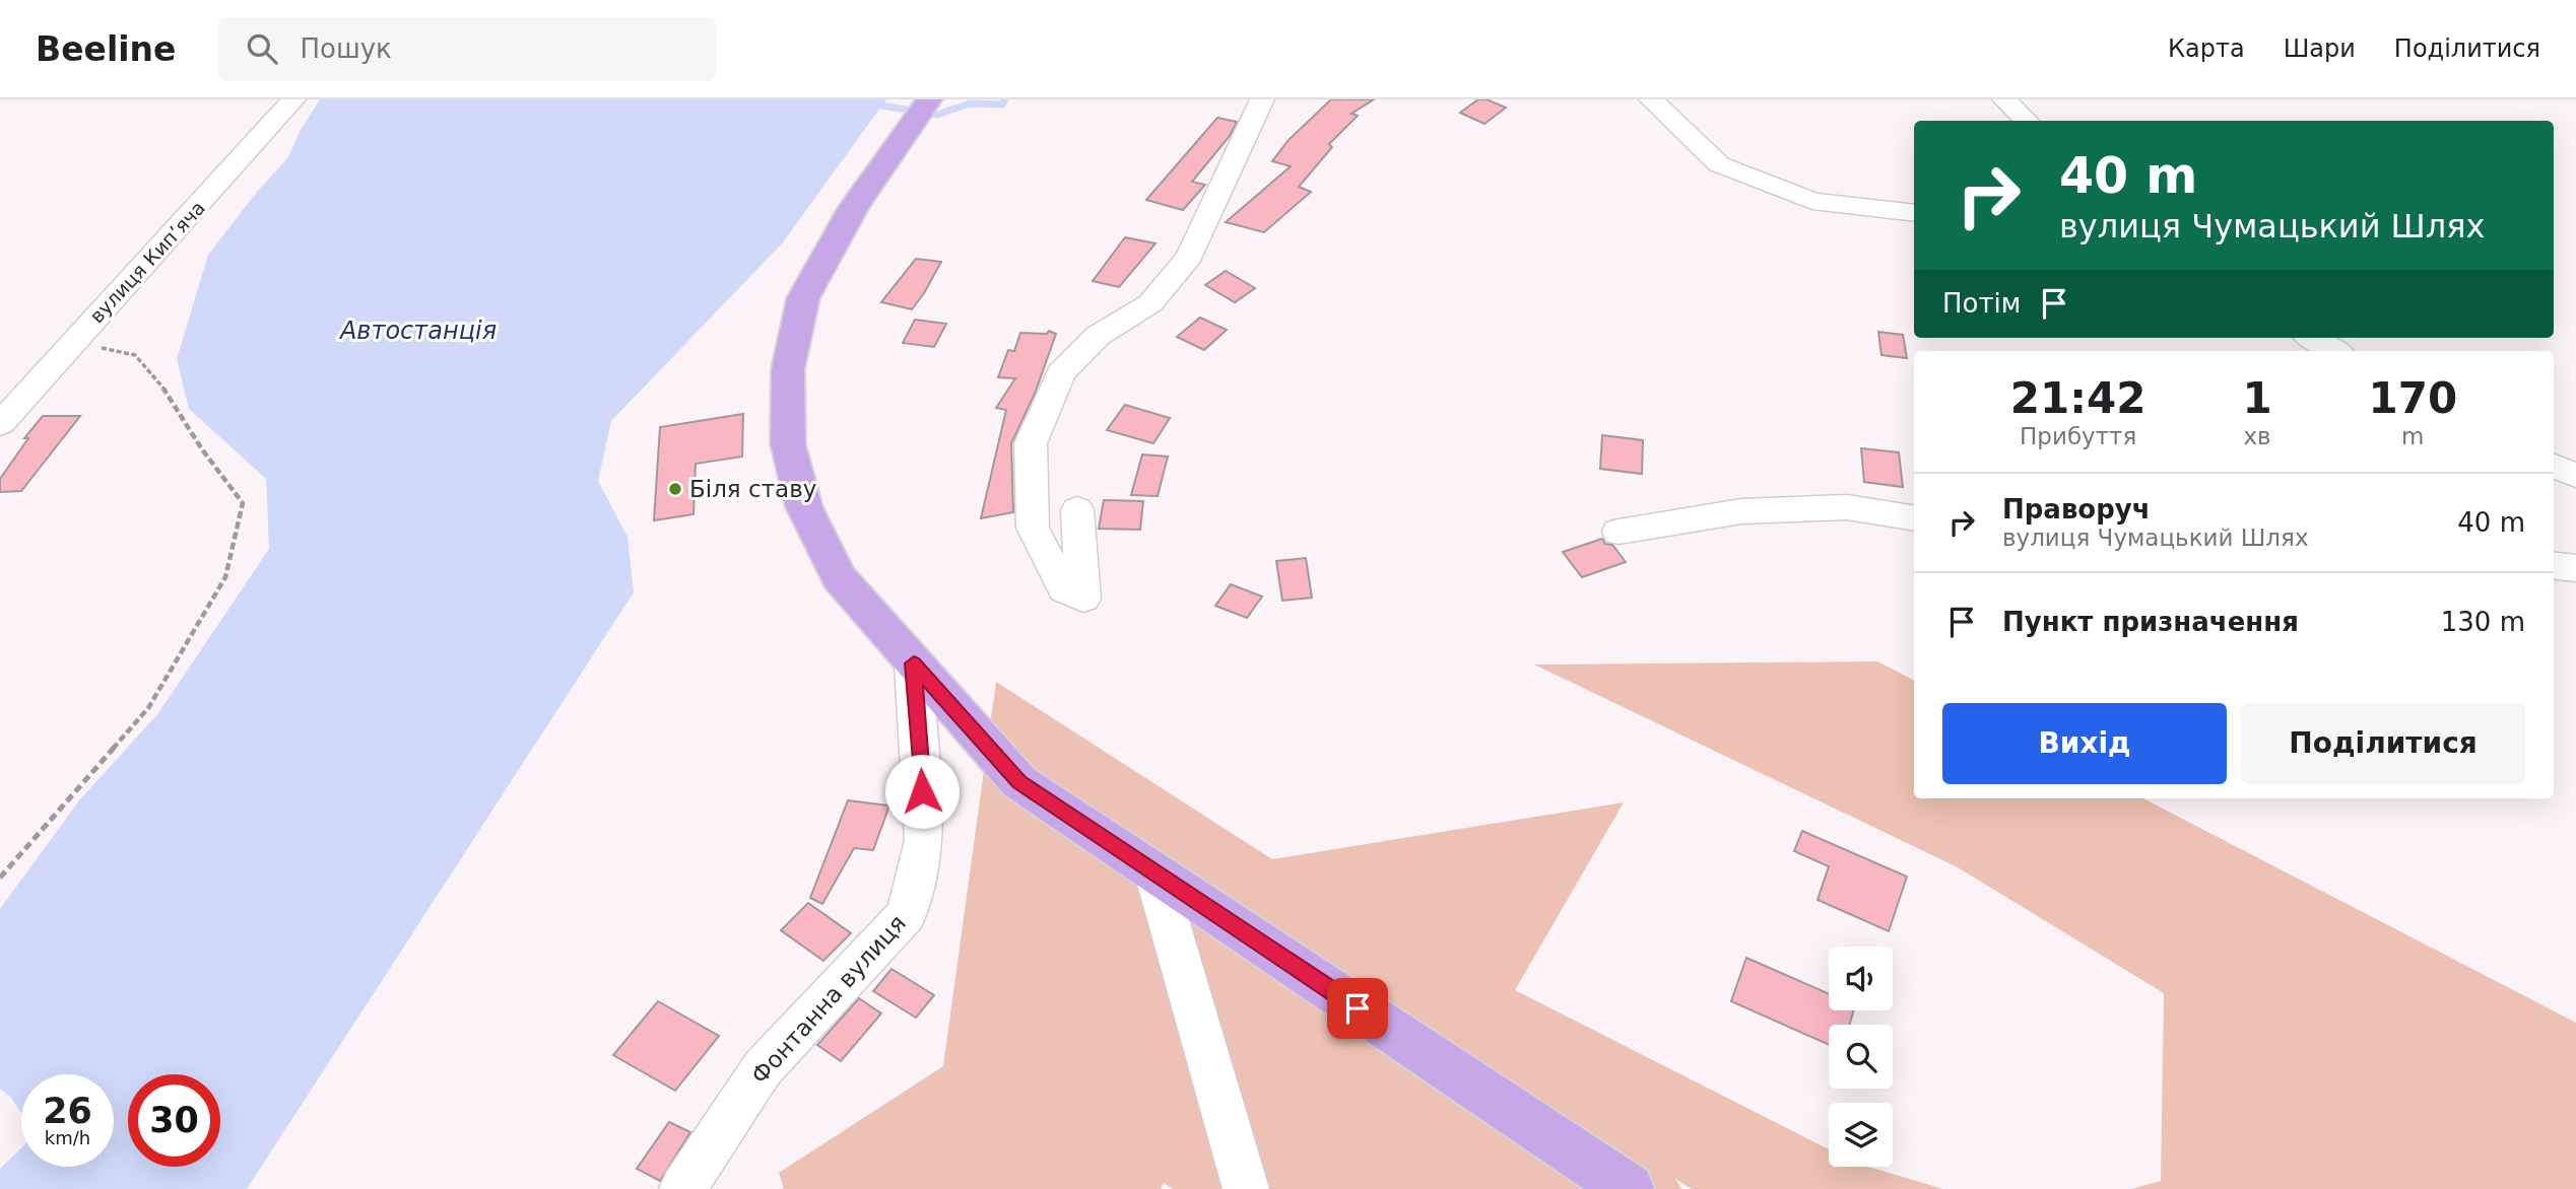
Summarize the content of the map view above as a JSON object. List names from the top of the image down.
{
  "streets": {
    "street": ["вулиця Кипʼяча", "Фонтанна вулиця"]
  },
  "water": ["Автостанція"],
  "places": ["Біля ставу"],
  "page": {
    "header": "Beeline",
    "search": "Пошук",
    "nav": ["Карта", "Шари", "Поділитися"],
    "turn": ["40 m", "вулиця Чумацький Шлях"],
    "then": "Потім",
    "eta": [
      "21:42",
      "Прибуття",
      "1",
      "хв",
      "170",
      "m"
    ],
    "list": [
      {
        "name": "Праворуч",
        "note": "вулиця Чумацький Шлях",
        "value": "40 m"
      },
      {
        "name": "Пункт призначення",
        "value": "130 m"
      }
    ],
    "buttons": ["Вихід", "Поділитися"],
    "speed": "26 km/h",
    "limit": "30"
  }
}
